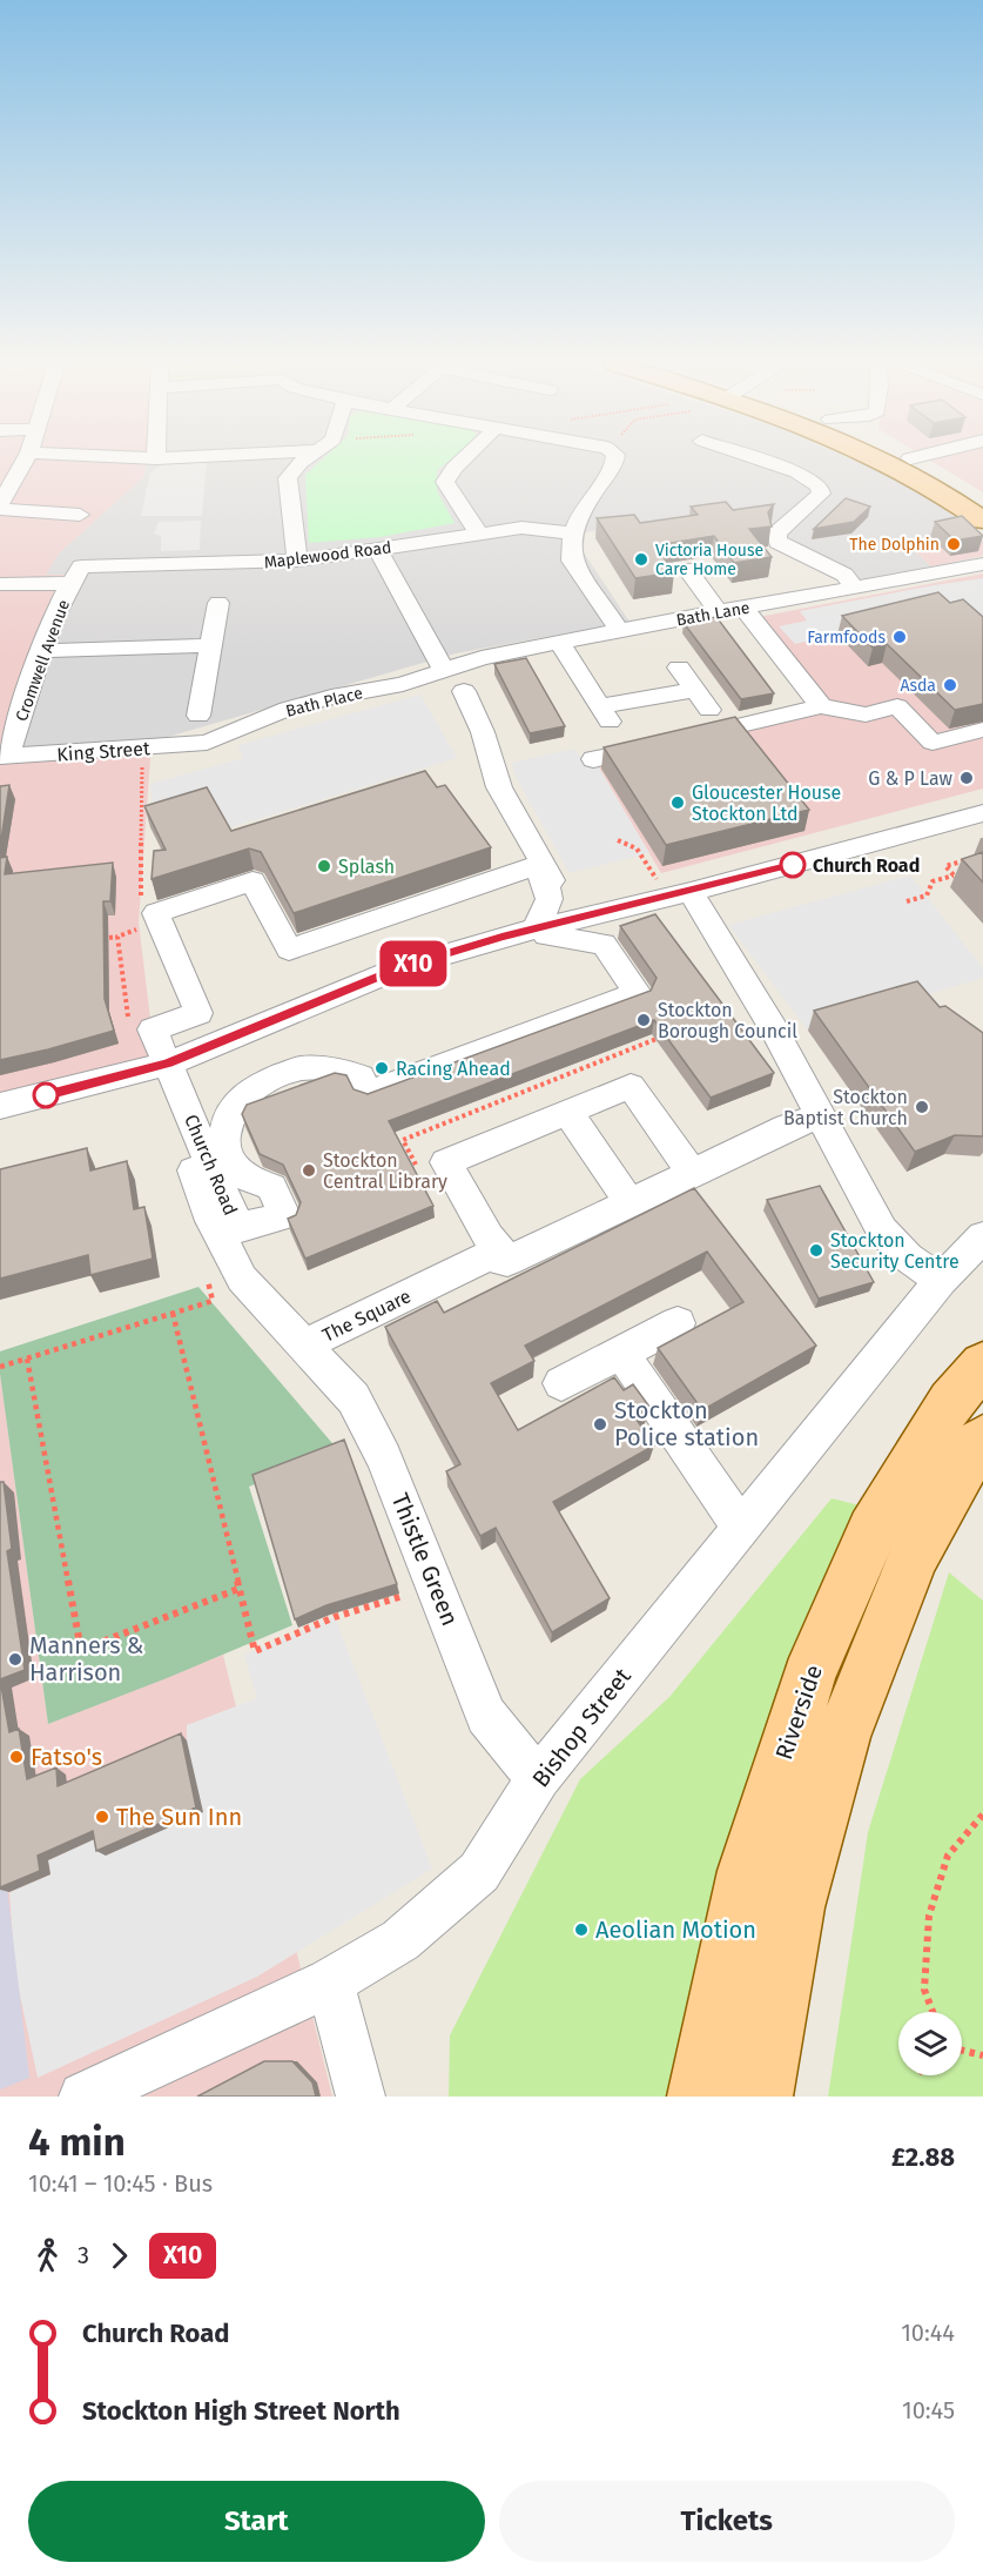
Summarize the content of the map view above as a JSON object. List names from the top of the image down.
{
  "streets": {
    "main road": ["Riverside"],
    "street": [
      "Maplewood Road",
      "Bath Lane",
      "Cromwell Avenue",
      "Bath Place",
      "King Street",
      "Church Road",
      "The Square",
      "Thistle Green",
      "Bishop Street"
    ]
  },
  "crossings": [
    ["Maplewood Road", "Cromwell Avenue"],
    ["Bath Lane", "Bath Place"],
    ["Cromwell Avenue", "King Street"],
    ["Bath Place", "King Street"],
    ["Church Road", "The Square"],
    ["The Square", "Thistle Green"],
    ["Thistle Green", "Bishop Street"]
  ],
  "places": [
    "The Dolphin",
    "Victoria House Care Home",
    "Farmfoods",
    "Asda",
    "G & P Law",
    "Gloucester House Stockton Ltd",
    "Church Road",
    "Splash",
    "Stockton Borough Council",
    "Racing Ahead",
    "Stockton Baptist Church",
    "Stockton Central Library",
    "Stockton Security Centre",
    "Stockton Police station",
    "Manners & Harrison",
    "Fatso's",
    "The Sun Inn",
    "Aeolian Motion"
  ],
  "lines": ["bus line X10"],
  "page": {
    "on_map": "X10",
    "heading": ["4 min", "10:41 – 10:45 · Bus", "£2.88"],
    "legs": ["3", "X10"],
    "list": [
      {
        "name": "Church Road",
        "value": "10:44"
      },
      {
        "name": "Stockton High Street North",
        "value": "10:45"
      }
    ],
    "buttons": ["Start", "Tickets"]
  }
}
